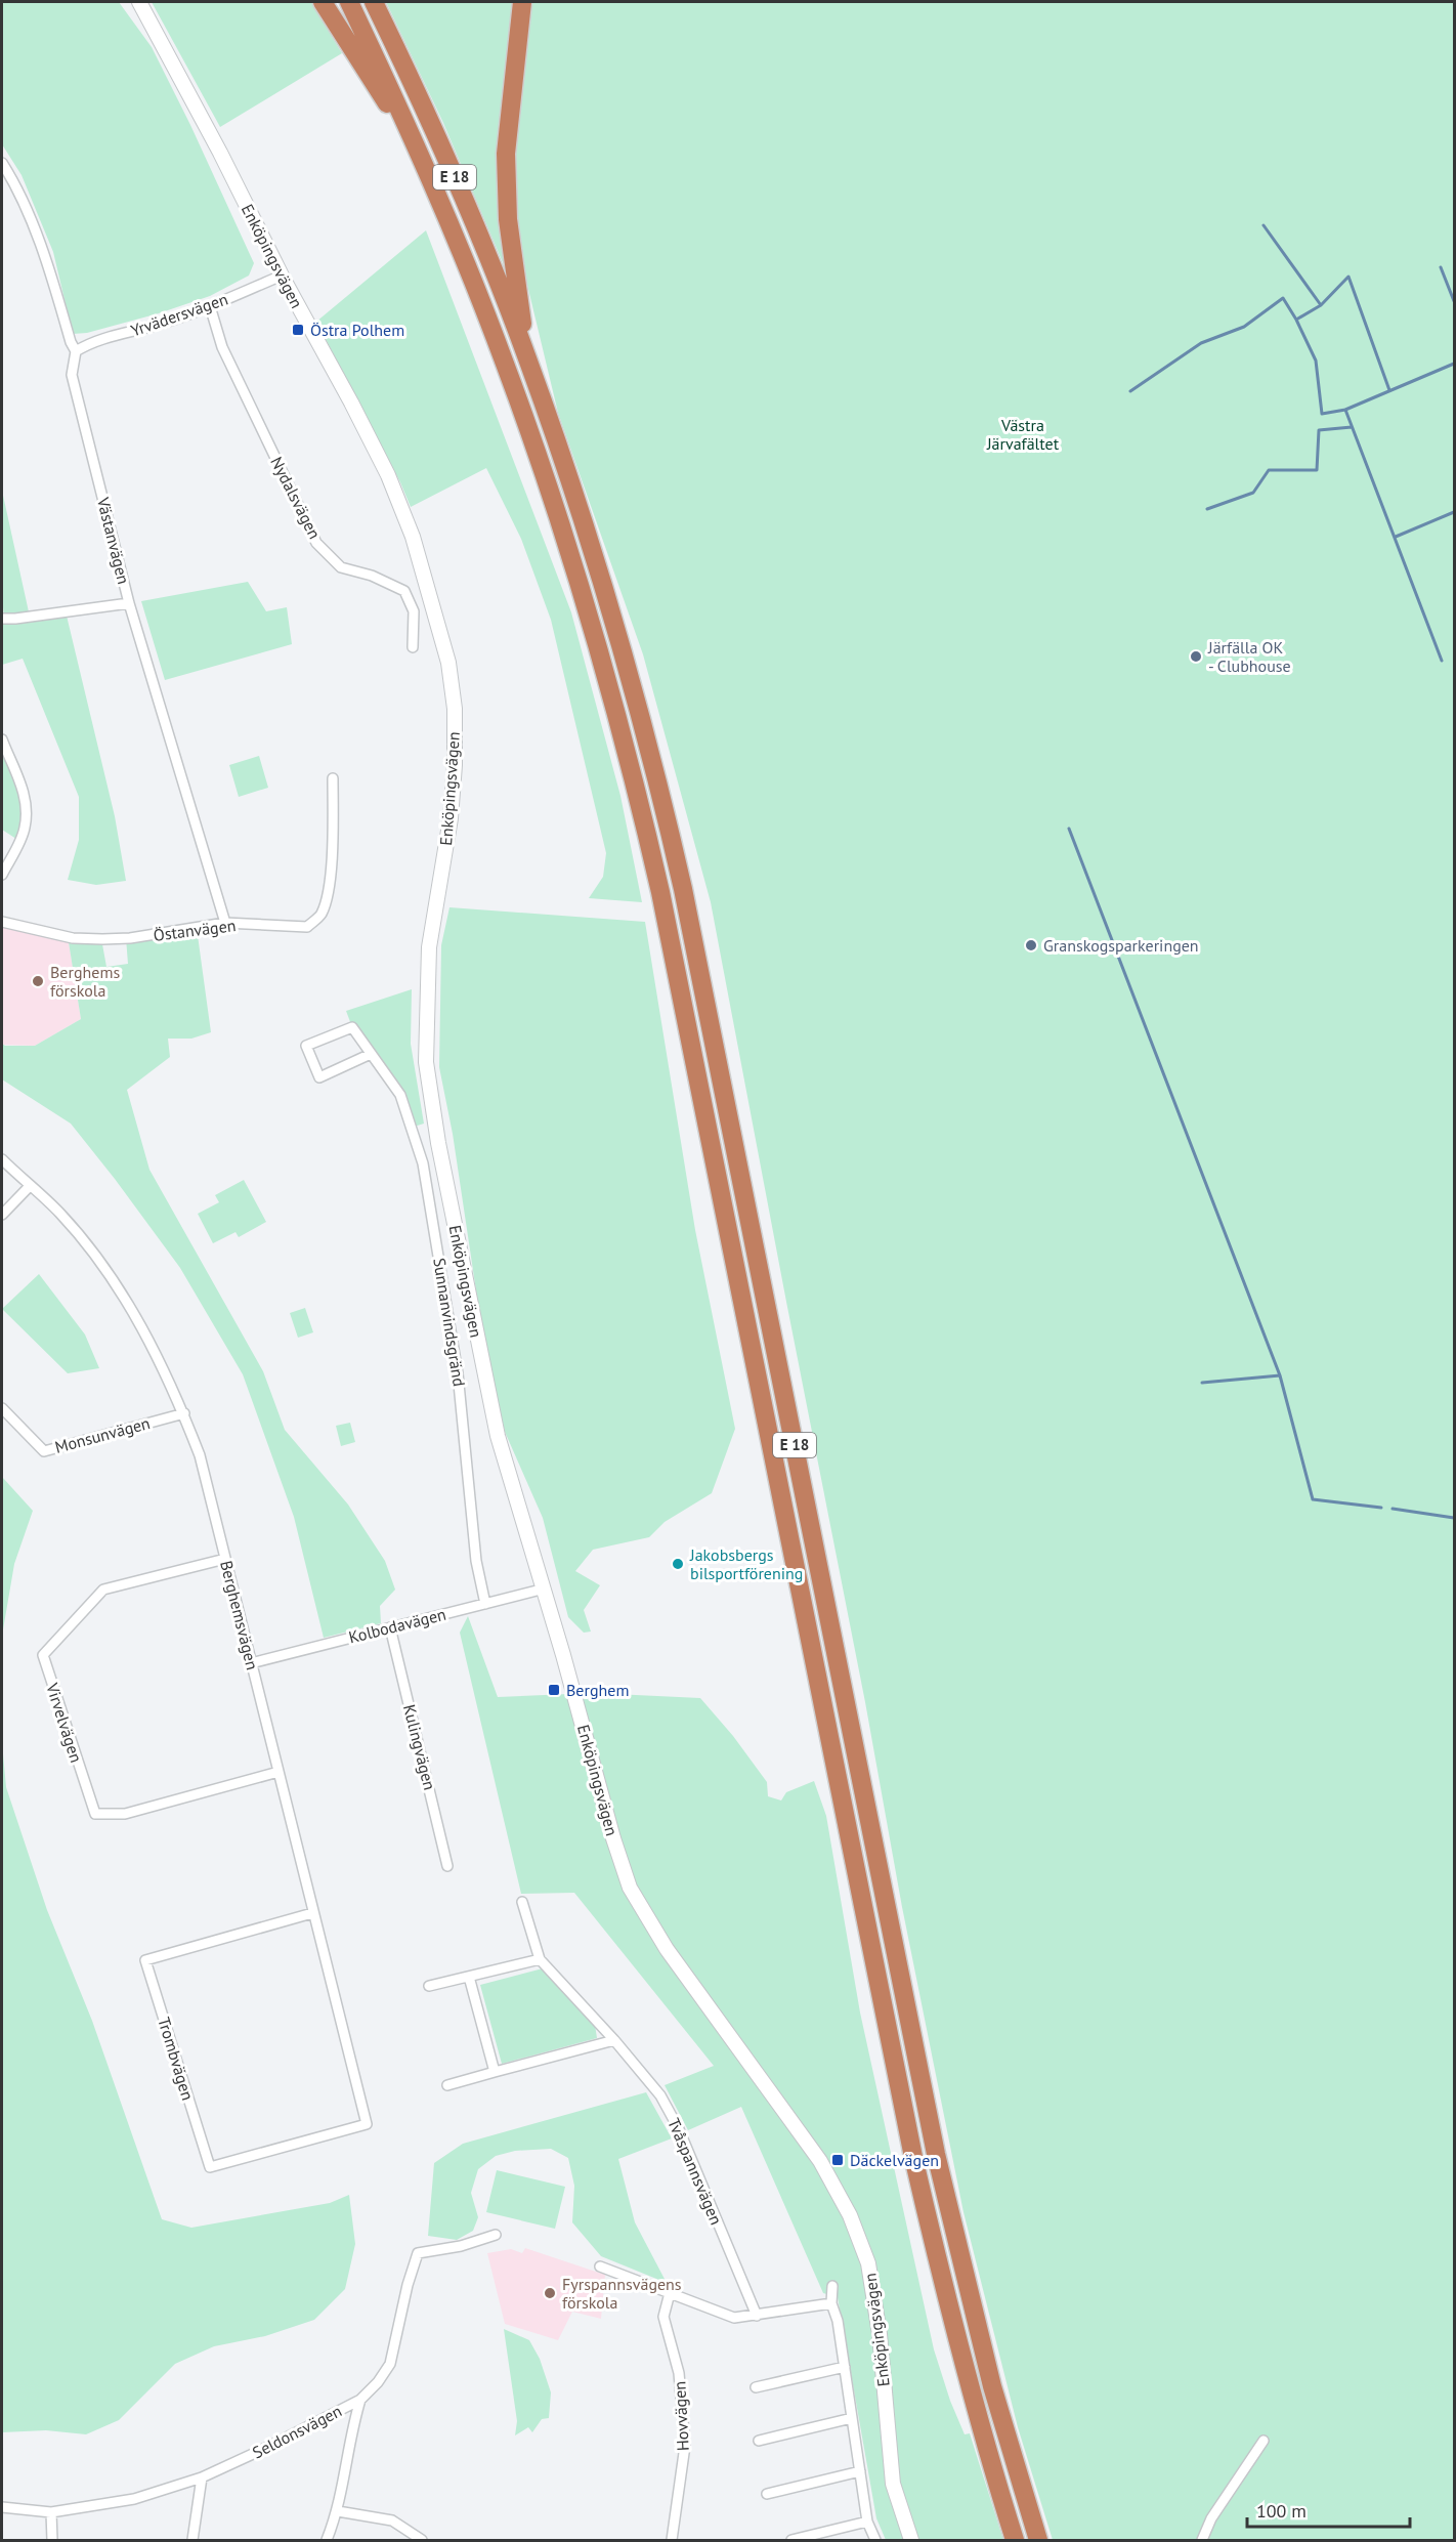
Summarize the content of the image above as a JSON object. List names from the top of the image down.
{
  "streets": {
    "highway": ["E 18"],
    "street": [
      "Enköpingsvägen",
      "Yrvädersvägen",
      "Nydalsvägen",
      "Västanvägen",
      "Östanvägen",
      "Sunnanvindsgränd",
      "Monsunvägen",
      "Berghemsvägen",
      "Kolbodavägen",
      "Virvelvägen",
      "Kulingvägen",
      "Trombvägen",
      "Tvåspannsvägen",
      "Hovvägen",
      "Seldonsvägen"
    ]
  },
  "crossings": [
    ["Enköpingsvägen", "Yrvädersvägen"],
    ["Enköpingsvägen", "Kolbodavägen"],
    ["Yrvädersvägen", "Nydalsvägen"],
    ["Yrvädersvägen", "Västanvägen"],
    ["Västanvägen", "Östanvägen"],
    ["Sunnanvindsgränd", "Kolbodavägen"],
    ["Monsunvägen", "Berghemsvägen"],
    ["Berghemsvägen", "Kolbodavägen"],
    ["Berghemsvägen", "Virvelvägen"],
    ["Berghemsvägen", "Trombvägen"],
    ["Kolbodavägen", "Kulingvägen"]
  ],
  "parks": ["Västra Järvafältet"],
  "places": {
    "transit": ["Östra Polhem", "Berghem", "Däckelvägen"],
    "other": [
      "Järfälla OK - Clubhouse",
      "Granskogsparkeringen",
      "Berghems förskola",
      "Jakobsbergs bilsportförening",
      "Fyrspannsvägens förskola"
    ]
  },
  "scale_bar": "100 m"
}
